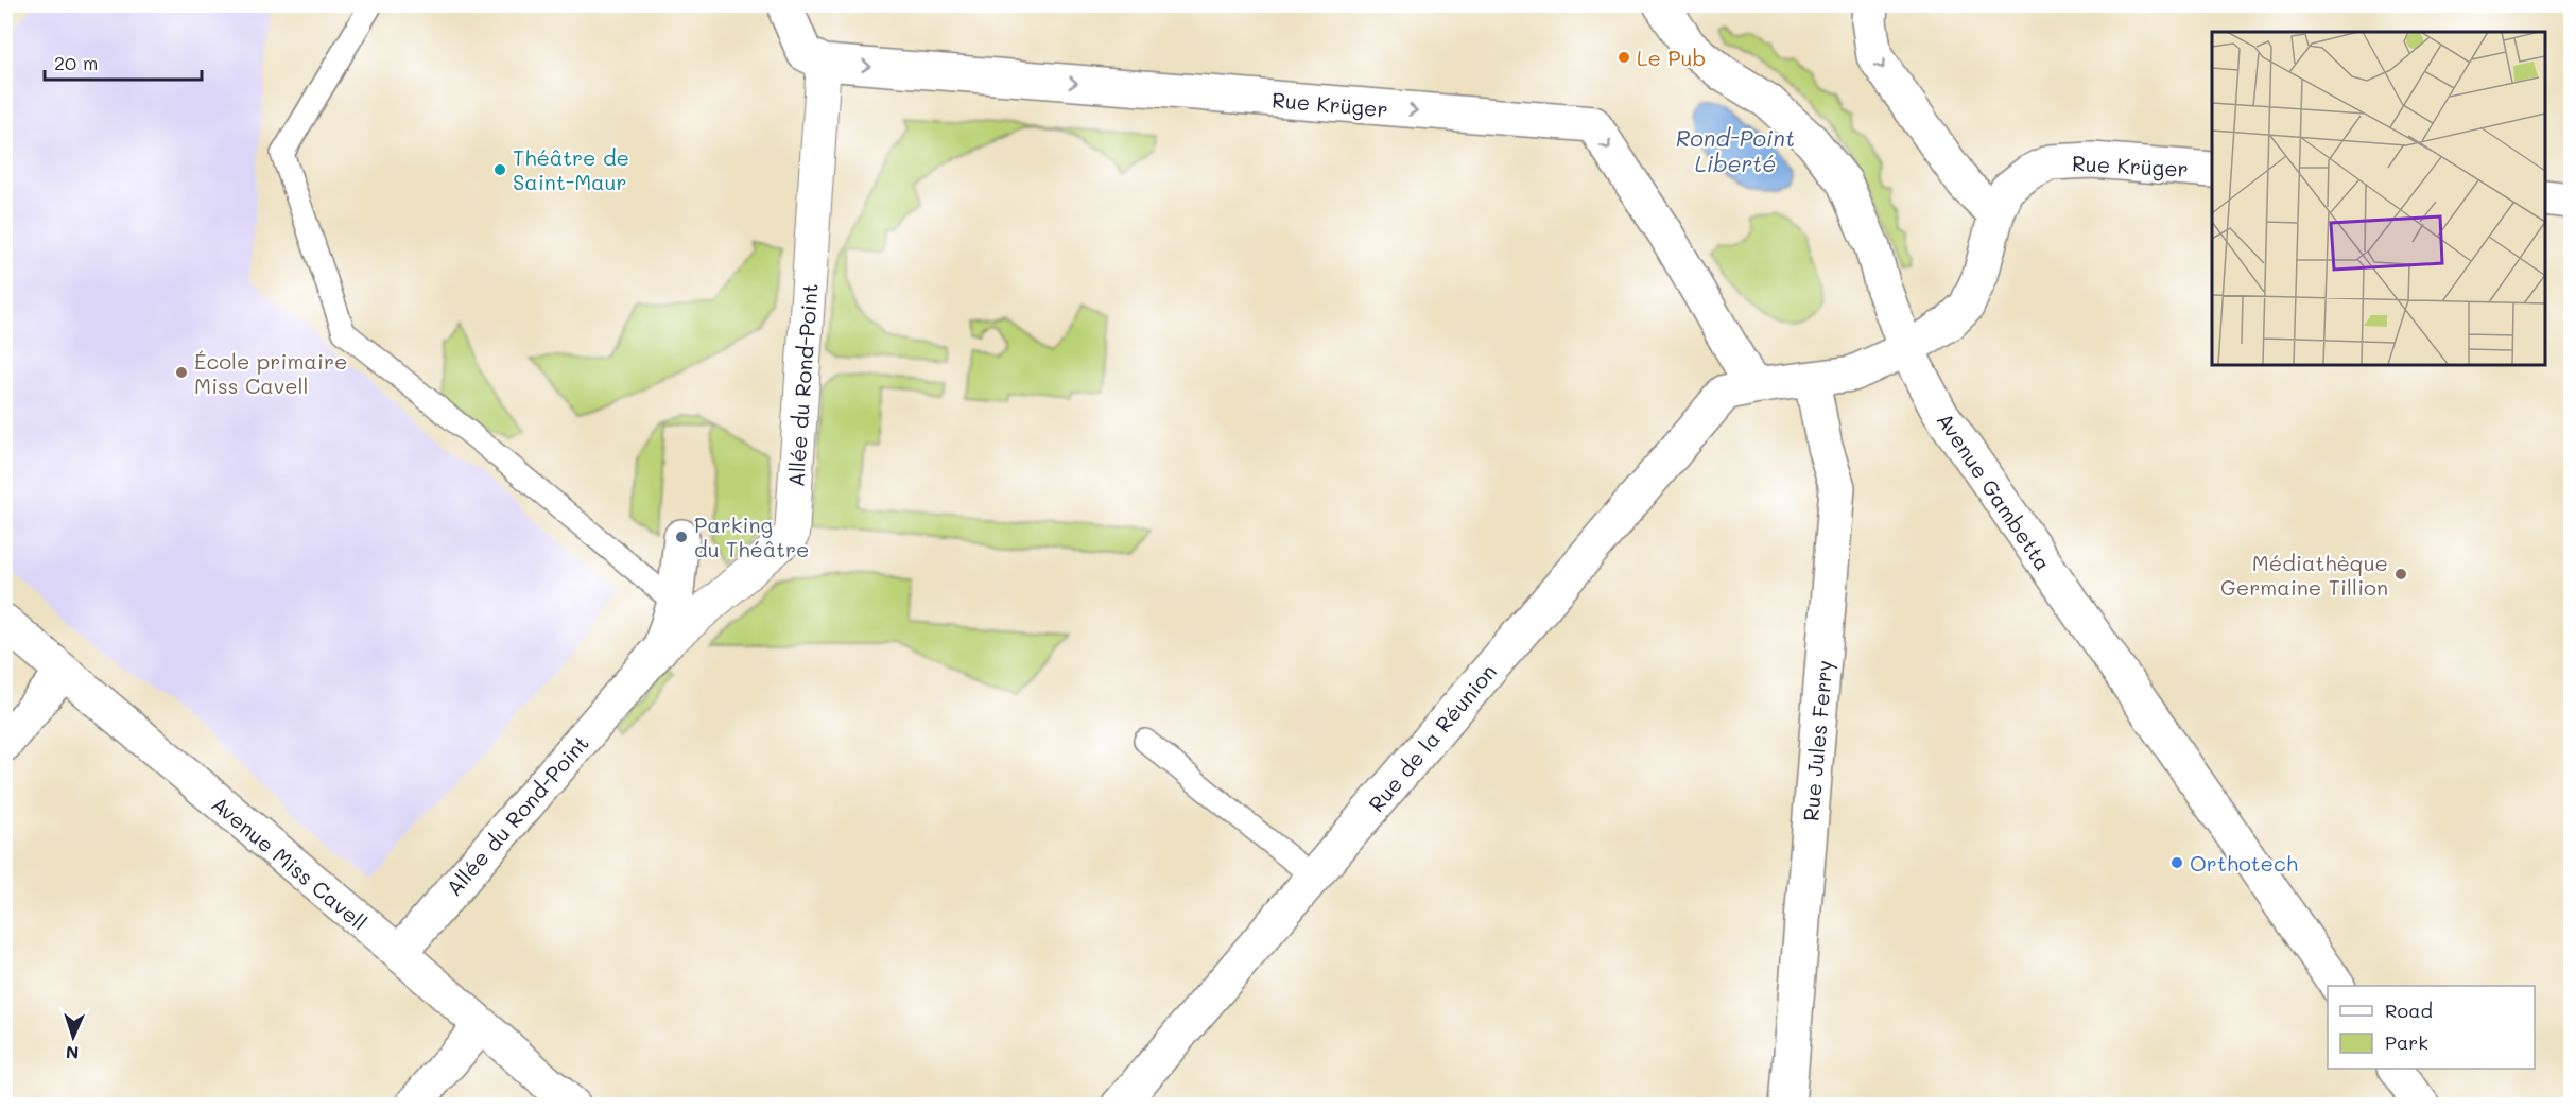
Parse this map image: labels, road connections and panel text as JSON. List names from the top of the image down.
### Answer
{
  "streets": {
    "street": [
      "Rue Krüger",
      "Allée du Rond-Point",
      "Avenue Gambetta",
      "Rue de la Réunion",
      "Rue Jules Ferry",
      "Avenue Miss Cavell"
    ]
  },
  "crossings": [
    ["Rue Krüger", "Allée du Rond-Point"],
    ["Rue Krüger", "Avenue Gambetta"],
    ["Rue Krüger", "Rue de la Réunion"],
    ["Allée du Rond-Point", "Avenue Miss Cavell"],
    ["Avenue Gambetta", "Rue de la Réunion"],
    ["Rue de la Réunion", "Rue Jules Ferry"]
  ],
  "one_way": ["Rue Krüger"],
  "water": ["Rond-Point Liberté"],
  "places": [
    "Le Pub",
    "Théâtre de Saint-Maur",
    "École primaire Miss Cavell",
    "Parking du Théâtre",
    "Médiathèque Germaine Tillion",
    "Orthotech"
  ],
  "legend": ["Road", "Park"],
  "scale_bar": "20 m",
  "north": "bottom"
}
